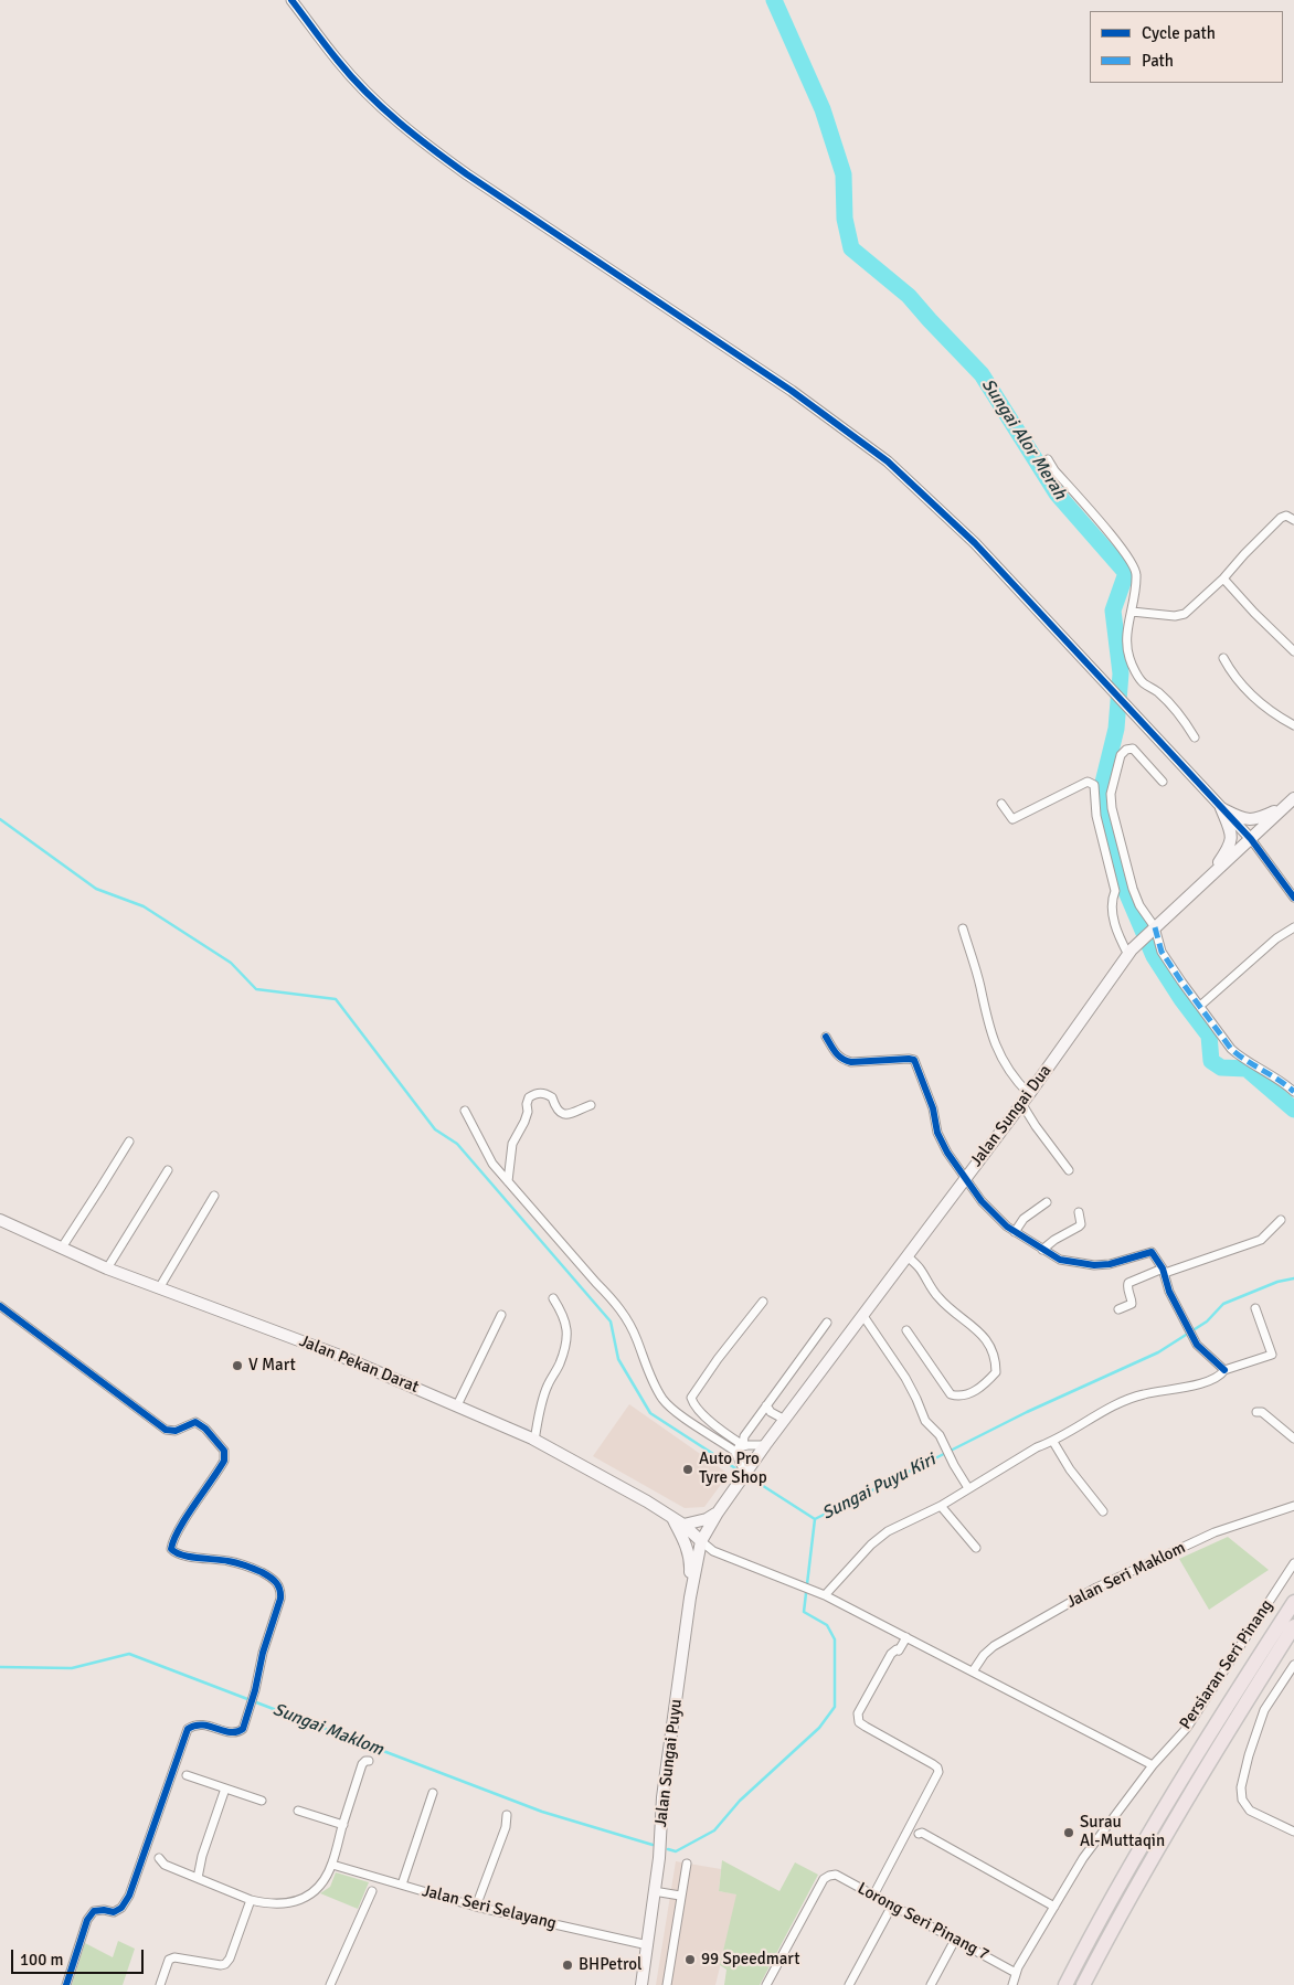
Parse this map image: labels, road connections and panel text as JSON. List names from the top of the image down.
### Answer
{
  "streets": {
    "main road": ["Jalan Sungai Dua", "Jalan Pekan Darat", "Jalan Sungai Puyu"],
    "street": [
      "Jalan Seri Maklom",
      "Persiaran Seri Pinang",
      "Jalan Seri Selayang",
      "Lorong Seri Pinang 7"
    ]
  },
  "crossings": [
    ["Jalan Sungai Dua", "Jalan Pekan Darat"],
    ["Jalan Sungai Dua", "Jalan Sungai Puyu"],
    ["Jalan Pekan Darat", "Jalan Sungai Puyu"],
    ["Persiaran Seri Pinang", "Lorong Seri Pinang 7"],
    ["Jalan Sungai Puyu", "Jalan Seri Selayang"]
  ],
  "water": ["Sungai Alor Merah", "Sungai Puyu Kiri", "Sungai Maklom"],
  "places": [
    "V Mart",
    "Auto Pro Tyre Shop",
    "Surau Al-Muttaqin",
    "99 Speedmart",
    "BHPetrol"
  ],
  "legend": ["Cycle path", "Path"],
  "scale_bar": "100 m"
}
